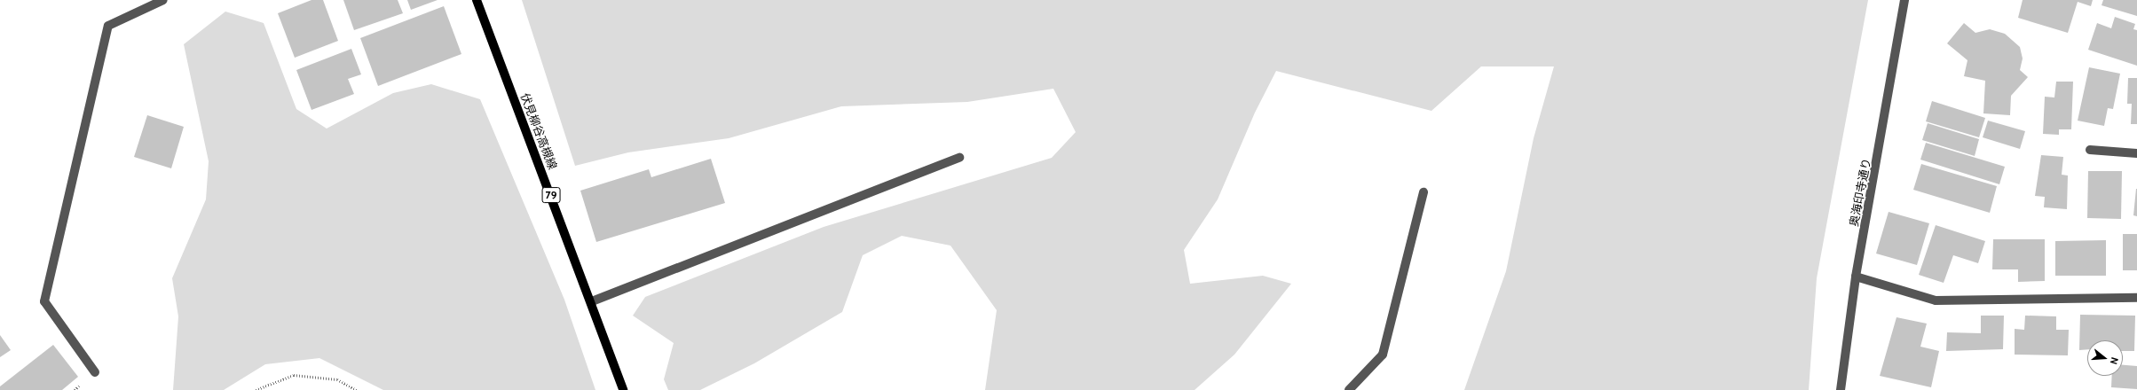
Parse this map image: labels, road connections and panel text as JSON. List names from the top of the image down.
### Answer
{
  "streets": {
    "main road": ["伏見柳谷高槻線", "79"],
    "street": ["奥海印寺通り"]
  },
  "north": "right"
}
